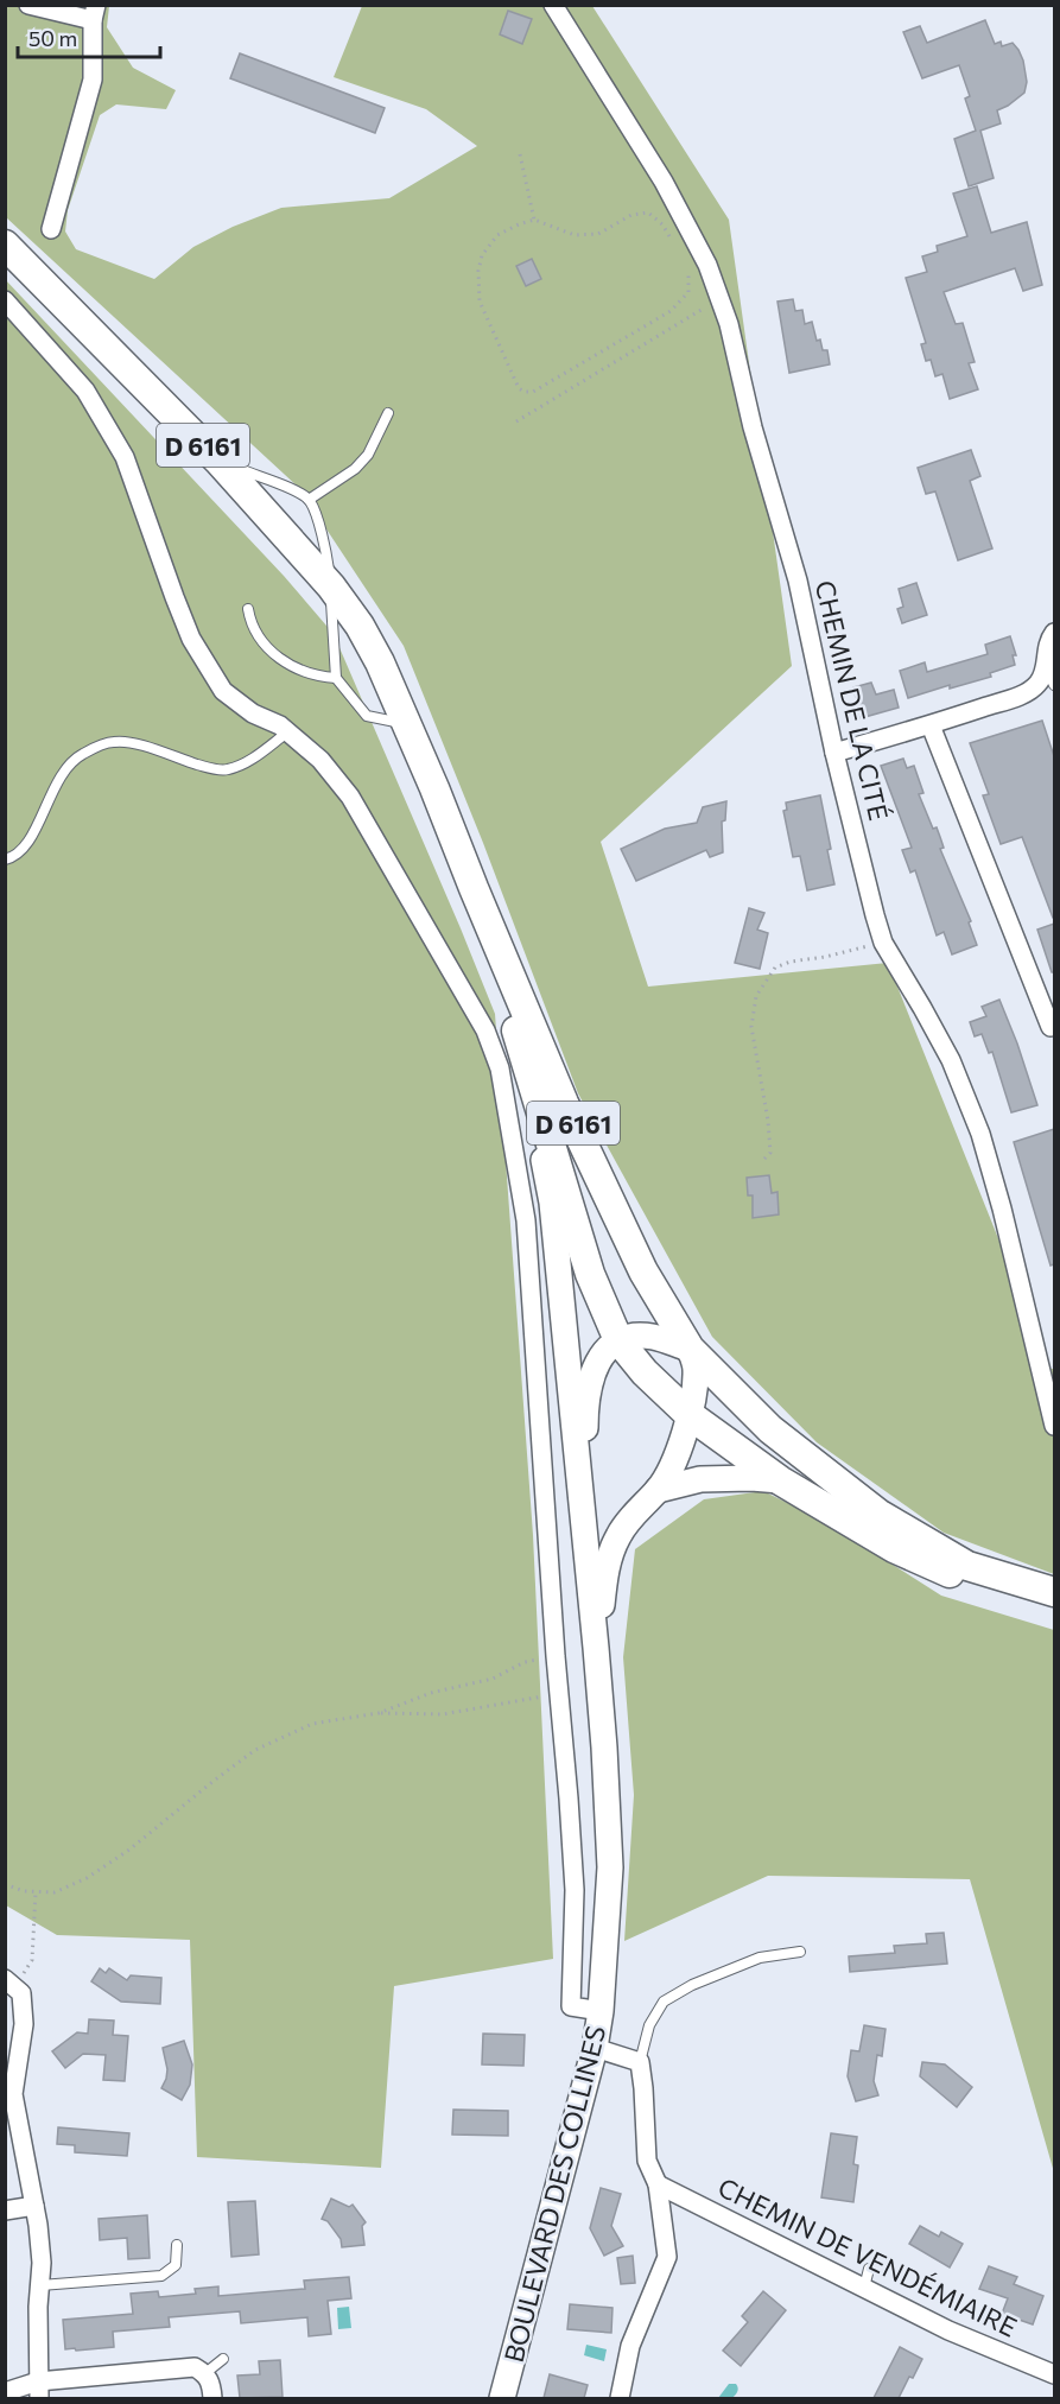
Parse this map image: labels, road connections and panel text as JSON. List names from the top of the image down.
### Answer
{
  "streets": {
    "main road": ["D 6161"],
    "street": ["CHEMIN DE LA CITÉ", "BOULEVARD DES COLLINES", "CHEMIN DE VENDÉMIAIRE"]
  },
  "scale_bar": "50 m"
}
